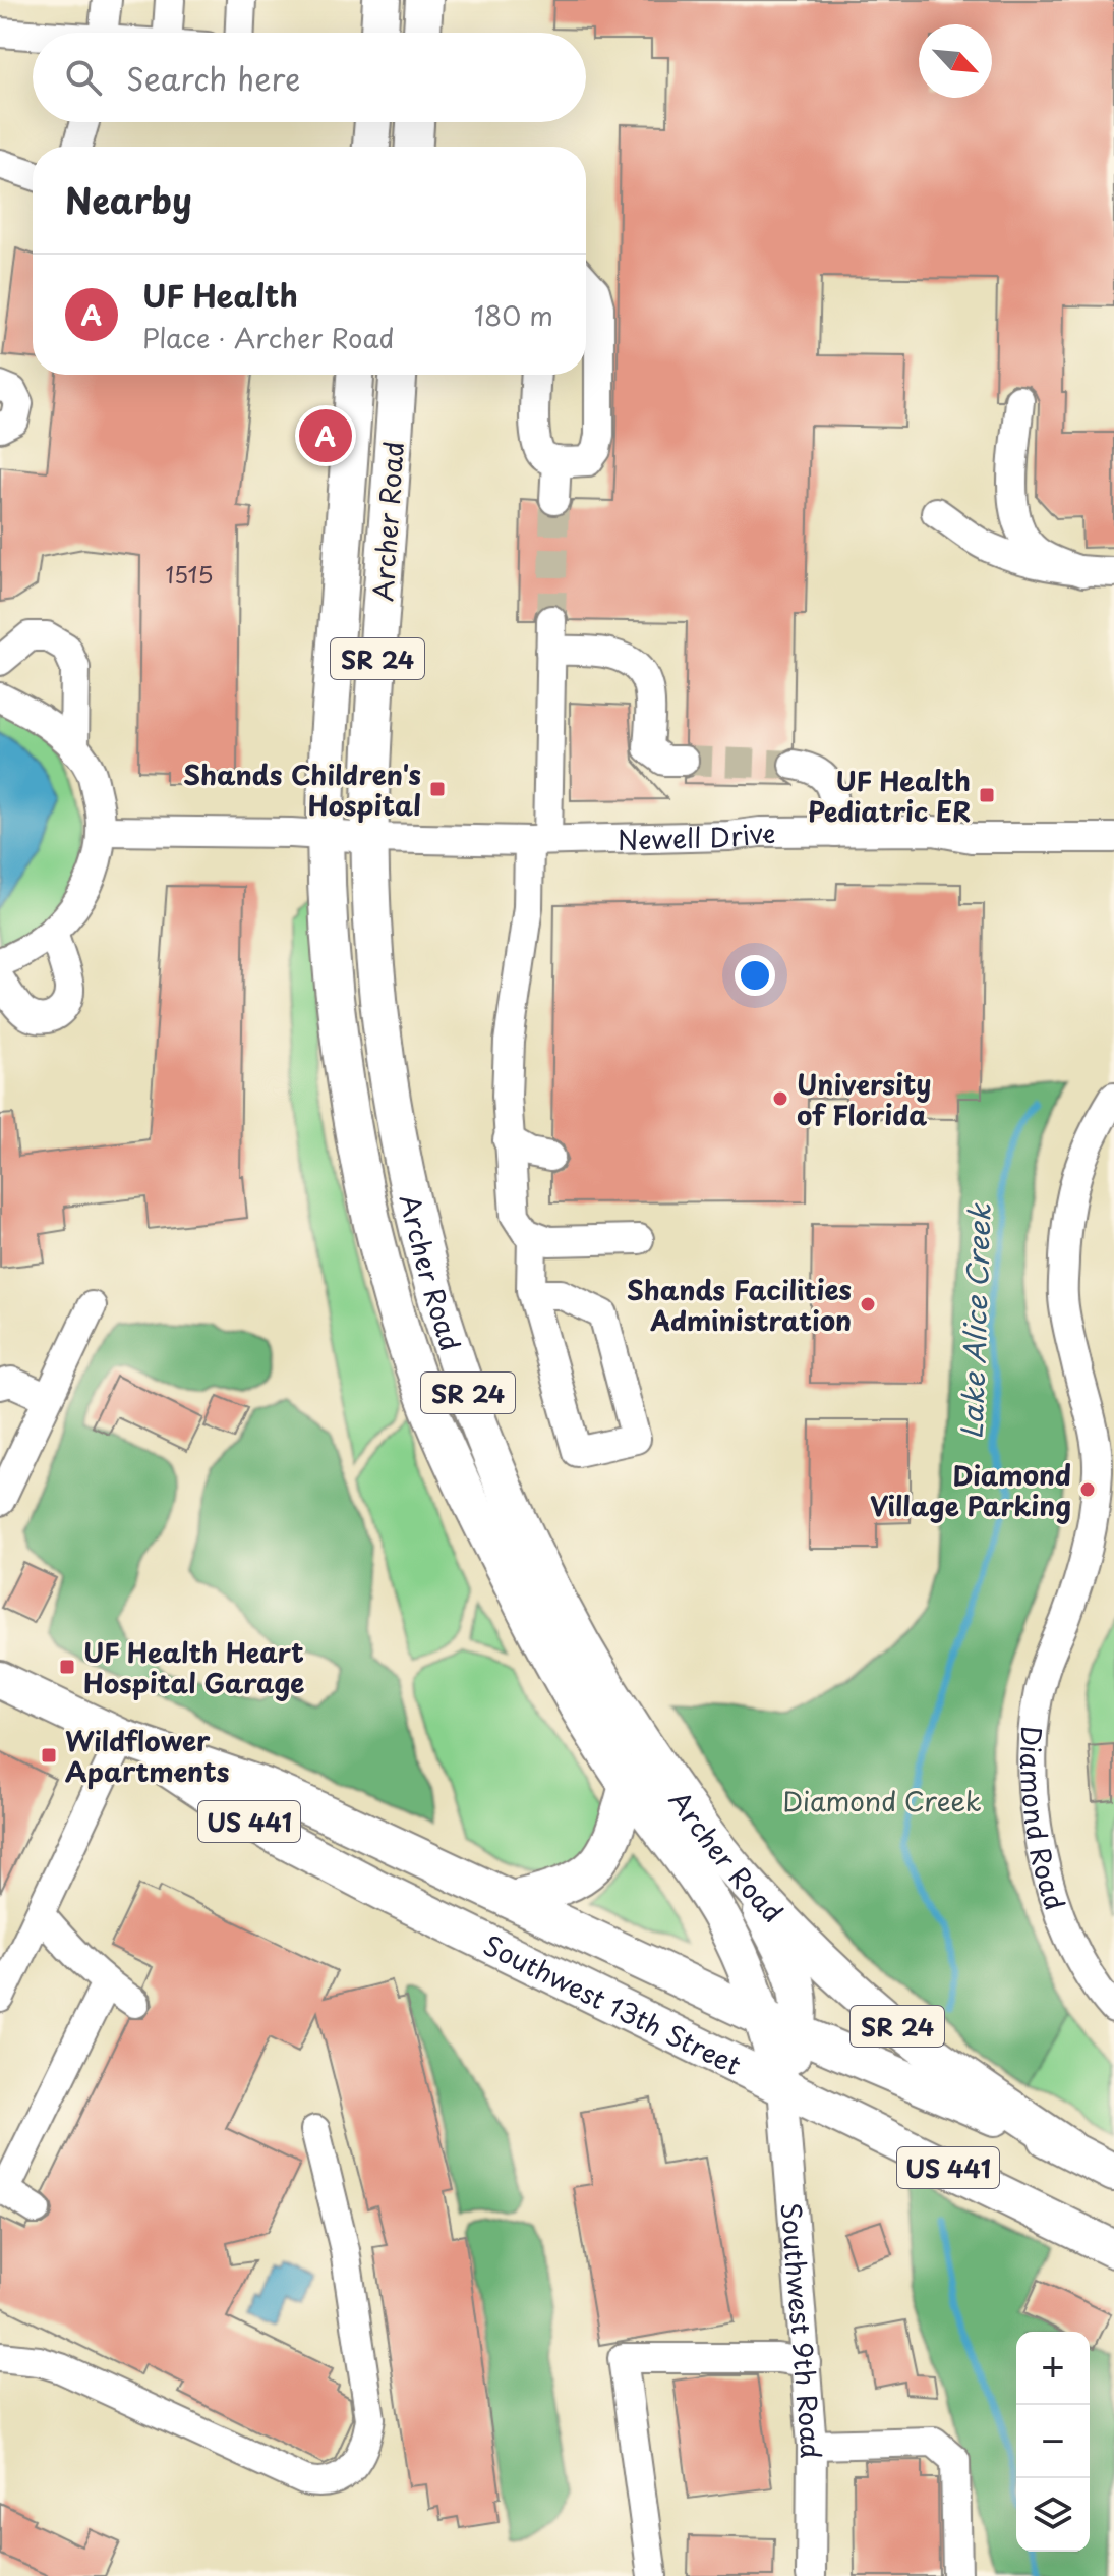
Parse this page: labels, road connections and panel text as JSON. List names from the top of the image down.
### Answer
{
  "streets": {
    "main road": [
      "Archer Road",
      "SR 24",
      "US 441",
      "Southwest 13th Street"
    ],
    "street": ["Newell Drive", "Diamond Road", "Southwest 9th Road"]
  },
  "crossings": [
    ["Archer Road", "Newell Drive"],
    ["Archer Road", "Southwest 13th Street"],
    ["Archer Road", "Southwest 9th Road"],
    ["Southwest 13th Street", "Southwest 9th Road"]
  ],
  "water": ["Lake Alice Creek"],
  "parks": ["Diamond Creek"],
  "places": {
    "transit": [
      "Shands Children's Hospital",
      "UF Health Pediatric ER",
      "UF Health Heart Hospital Garage",
      "Wildflower Apartments"
    ],
    "other": ["University of Florida", "Shands Facilities Administration", "Diamond Village Parking"]
  },
  "house_numbers": ["1515"],
  "north": "bottom right",
  "page": {
    "search": "Search here",
    "heading": "Nearby",
    "list": [
      {
        "mark": "A",
        "name": "UF Health",
        "note": "Place · Archer Road",
        "value": "180 m"
      }
    ],
    "pins": "A",
    "map_buttons": ["+", "−"]
  }
}
